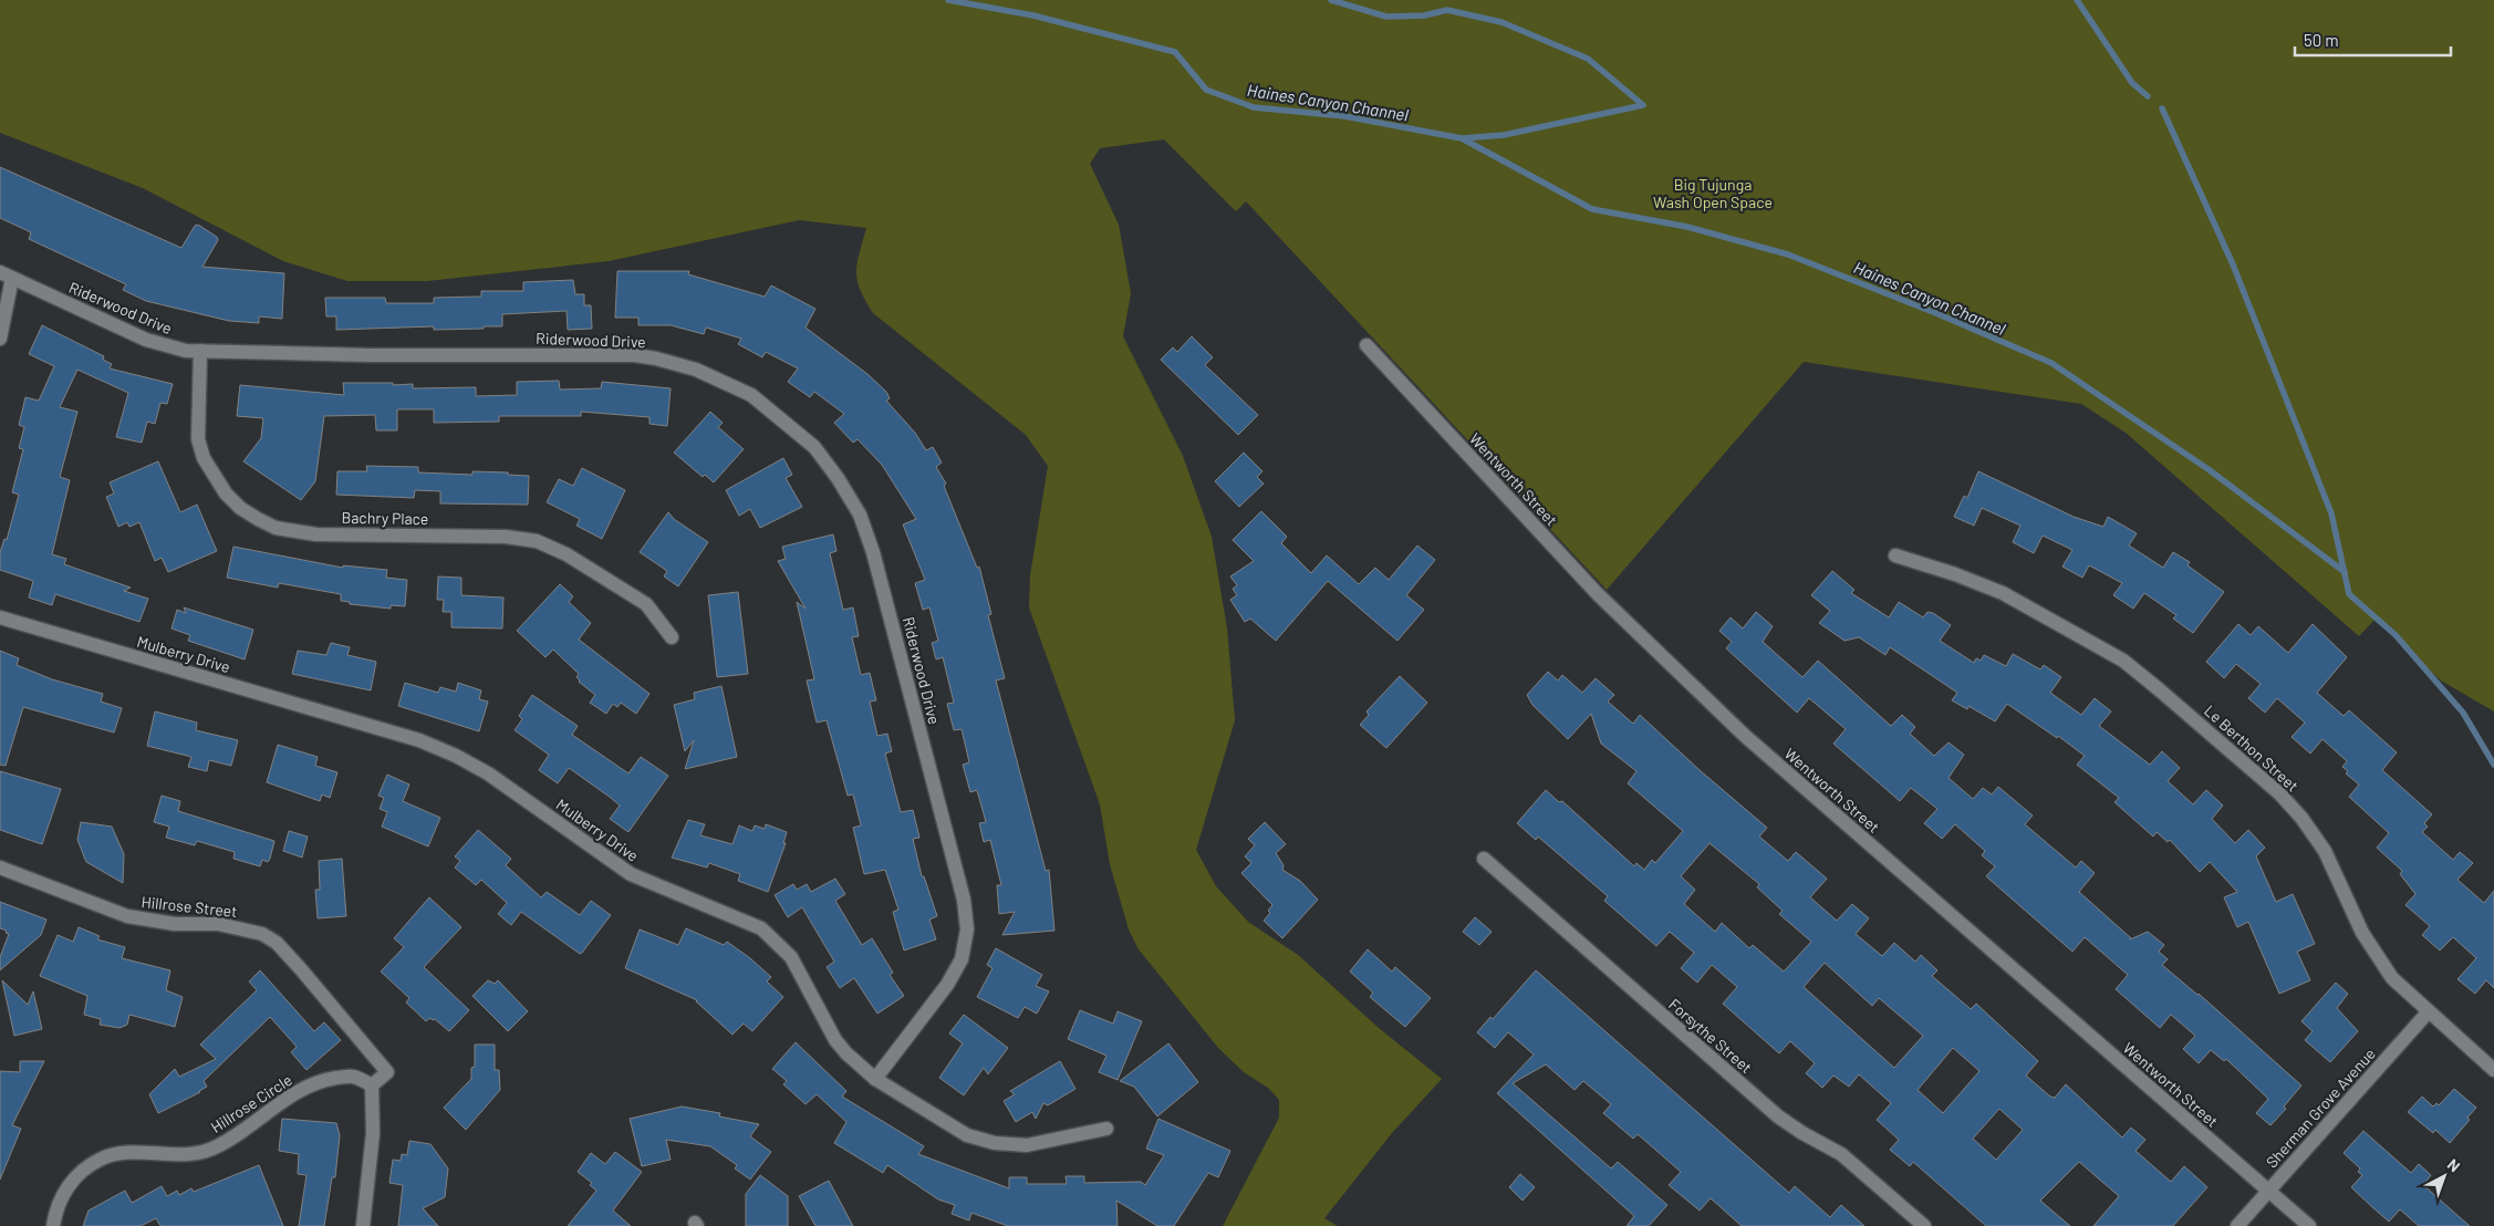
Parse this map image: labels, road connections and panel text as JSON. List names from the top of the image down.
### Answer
{
  "streets": {
    "street": [
      "Riderwood Drive",
      "Wentworth Street",
      "Bachry Place",
      "Mulberry Drive",
      "Le Berthon Street",
      "Hillrose Street",
      "Forsythe Street",
      "Hillrose Circle",
      "Sherman Grove Avenue"
    ]
  },
  "crossings": [
    ["Riderwood Drive", "Bachry Place"],
    ["Riderwood Drive", "Mulberry Drive"],
    ["Wentworth Street", "Sherman Grove Avenue"],
    ["Le Berthon Street", "Sherman Grove Avenue"],
    ["Hillrose Street", "Hillrose Circle"]
  ],
  "water": ["Haines Canyon Channel"],
  "parks": ["Big Tujunga Wash Open Space"],
  "scale_bar": "50 m",
  "north": "top right"
}
